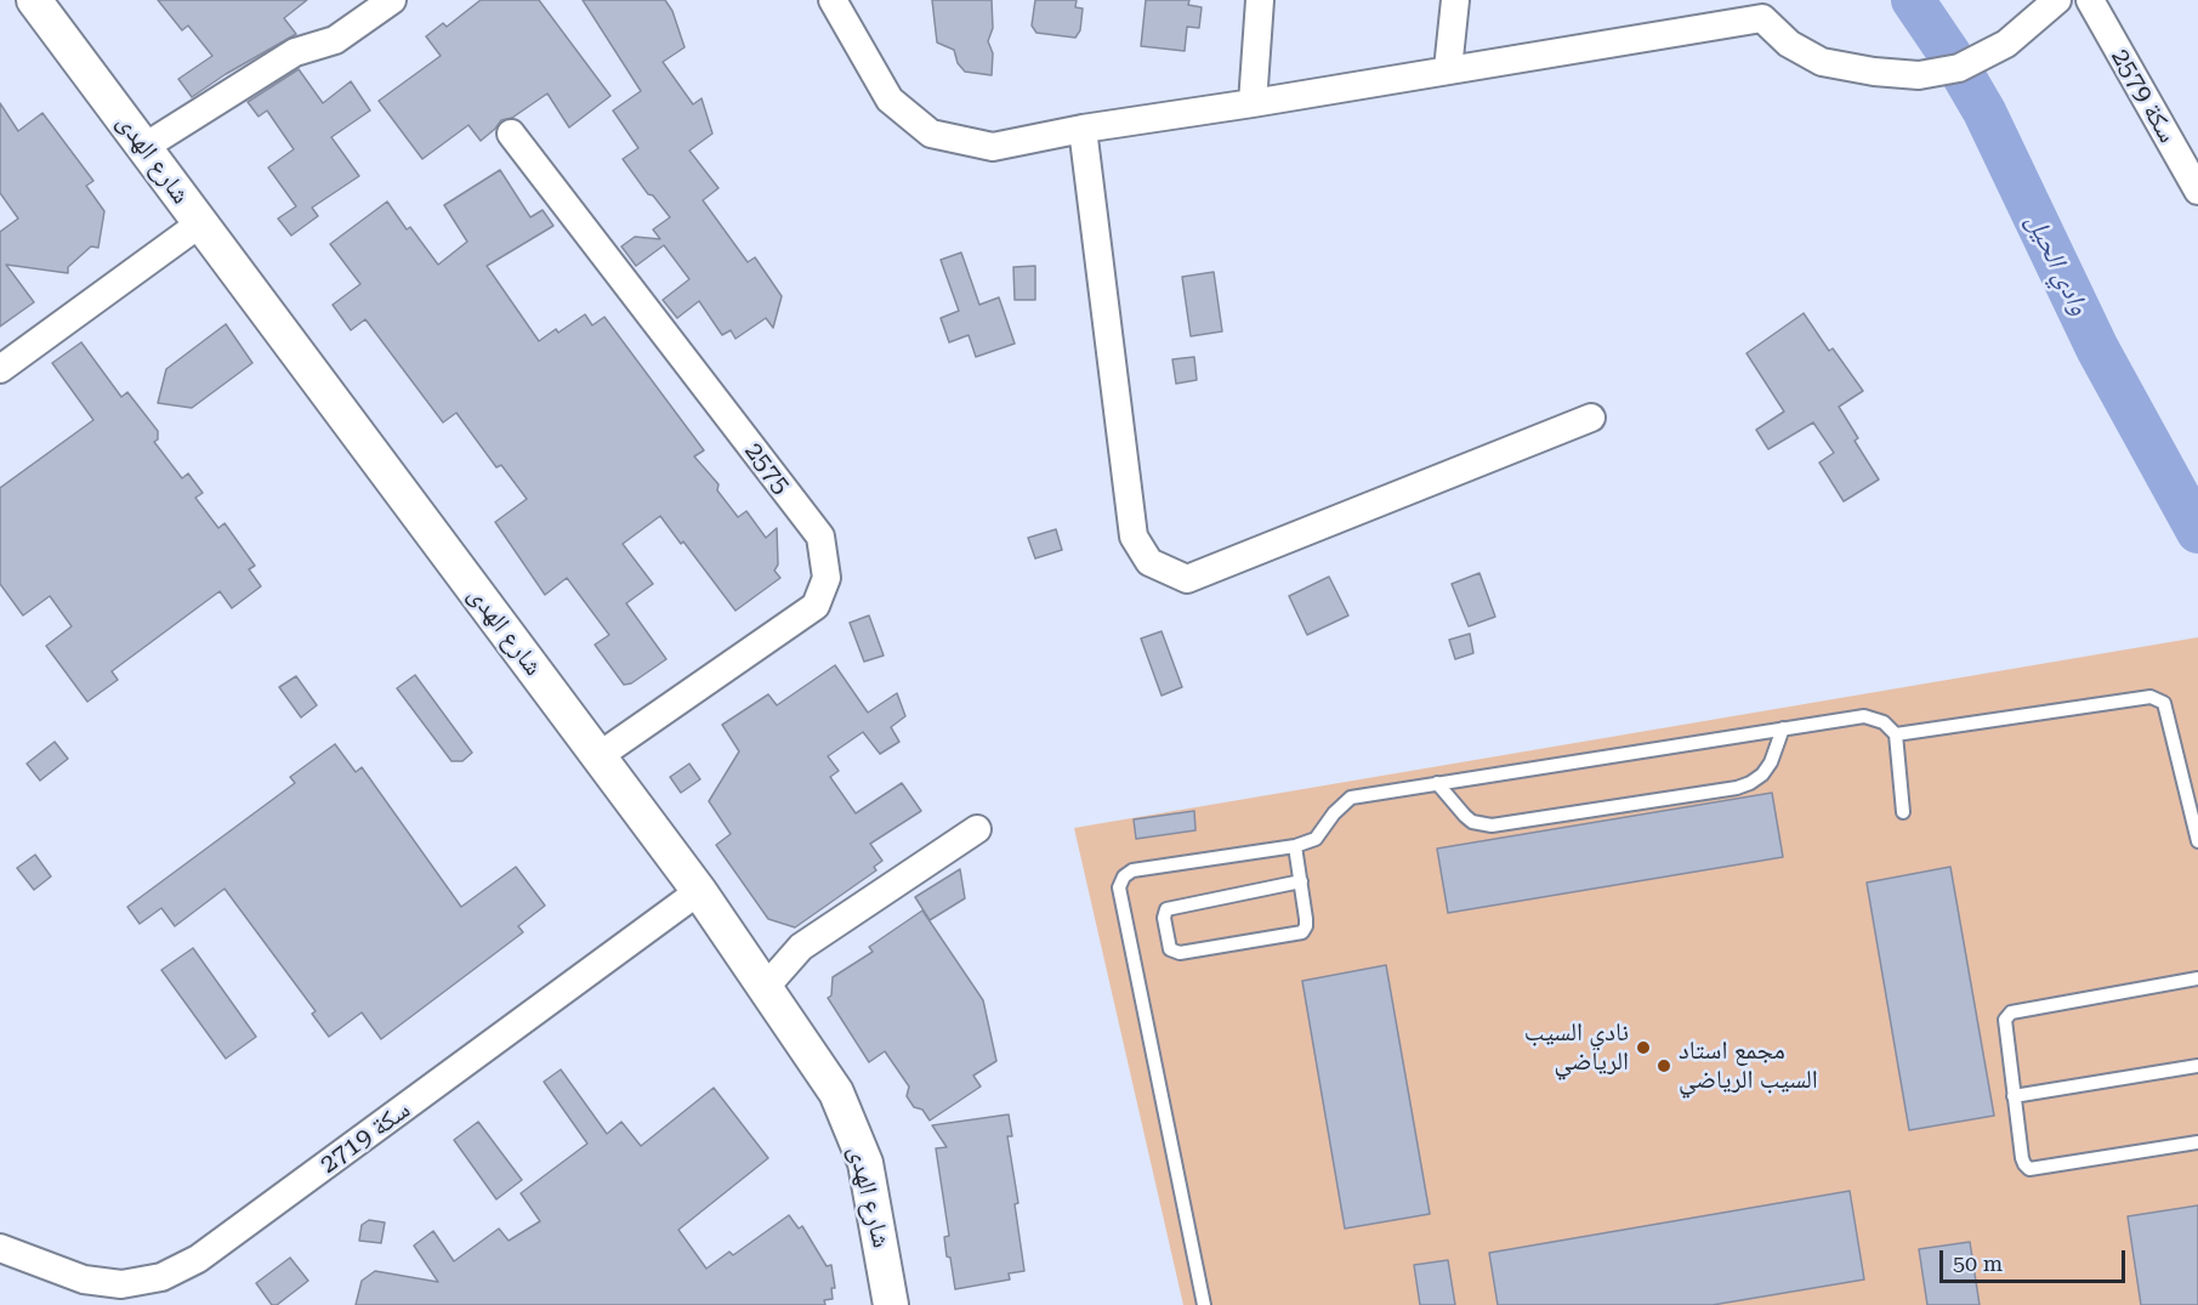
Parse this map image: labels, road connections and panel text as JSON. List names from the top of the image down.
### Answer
{
  "streets": {
    "street": [
      "سكة 2579",
      "شارع الهدى",
      "2575",
      "سكة 2719"
    ]
  },
  "crossings": [
    ["شارع الهدى", "2575"],
    ["شارع الهدى", "سكة 2719"]
  ],
  "water": ["وادي الحيل"],
  "places": ["نادي السيب الرياضي", "مجمع استاد السيب الرياضي"],
  "scale_bar": "50 m"
}
